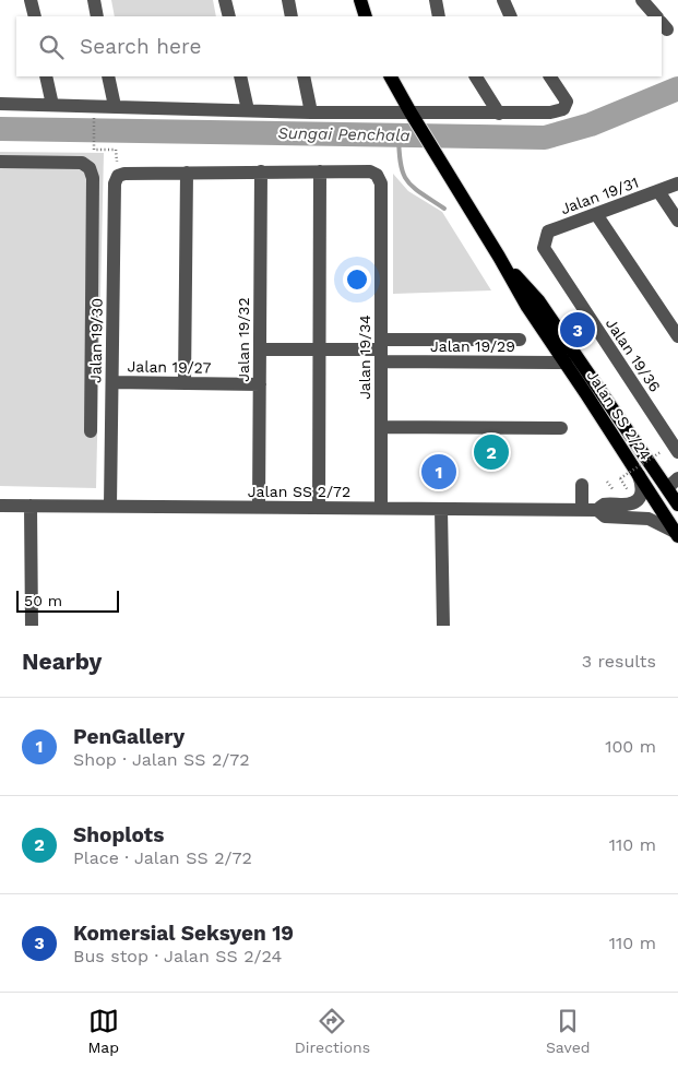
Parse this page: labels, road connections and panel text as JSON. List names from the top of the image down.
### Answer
{
  "streets": {
    "main road": ["Jalan SS 2/24"],
    "street": [
      "Jalan 19/31",
      "Jalan 19/32",
      "Jalan 19/30",
      "Jalan 19/29",
      "Jalan 19/36",
      "Jalan 19/34",
      "Jalan 19/27",
      "Jalan SS 2/72"
    ]
  },
  "crossings": [
    ["Jalan 19/31", "Jalan 19/36"],
    ["Jalan 19/32", "Jalan 19/27"],
    ["Jalan 19/32", "Jalan SS 2/72"],
    ["Jalan 19/30", "Jalan 19/27"],
    ["Jalan 19/30", "Jalan SS 2/72"],
    ["Jalan 19/29", "Jalan 19/34"],
    ["Jalan 19/29", "Jalan SS 2/24"],
    ["Jalan 19/34", "Jalan SS 2/72"],
    ["Jalan SS 2/24", "Jalan SS 2/72"]
  ],
  "water": ["Sungai Penchala"],
  "scale_bar": "50 m",
  "page": {
    "search": "Search here",
    "pins": ["3", "2", "1"],
    "scale": "50 m",
    "heading": ["Nearby", "3 results"],
    "list": [
      {
        "mark": "1",
        "name": "PenGallery",
        "note": "Shop · Jalan SS 2/72",
        "value": "100 m"
      },
      {
        "mark": "2",
        "name": "Shoplots",
        "note": "Place · Jalan SS 2/72",
        "value": "110 m"
      },
      {
        "mark": "3",
        "name": "Komersial Seksyen 19",
        "note": "Bus stop · Jalan SS 2/24",
        "value": "110 m"
      }
    ],
    "nav": ["Map", "Directions", "Saved"]
  }
}
